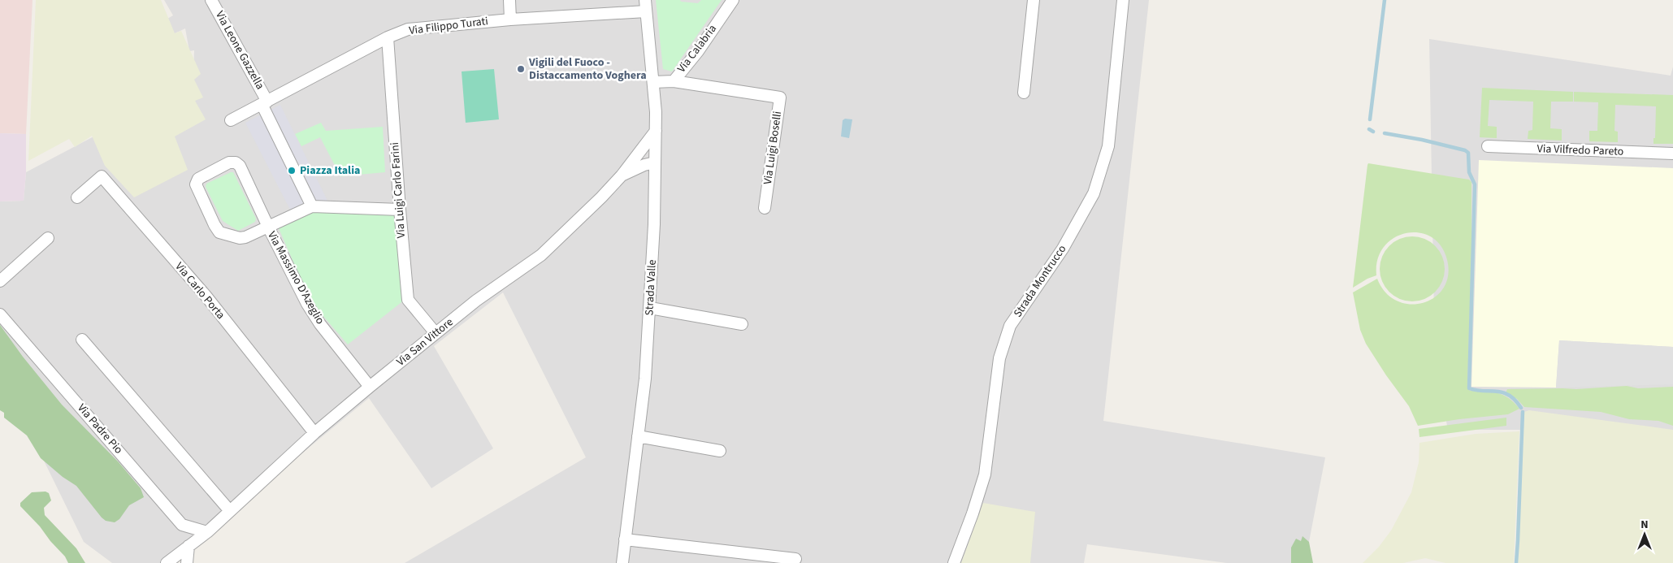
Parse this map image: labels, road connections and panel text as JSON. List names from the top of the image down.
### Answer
{
  "streets": {
    "street": [
      "Via Filippo Turati",
      "Via Calabria",
      "Via Leone Gazzella",
      "Via Luigi Boselli",
      "Via Vilfredo Pareto",
      "Via Luigi Carlo Farini",
      "Via Massimo D'Azeglio",
      "Strada Montrucco",
      "Strada Valle",
      "Via Carlo Porta",
      "Via San Vittore",
      "Via Padre Pio"
    ]
  },
  "crossings": [
    ["Via Filippo Turati", "Via Leone Gazzella"],
    ["Via Filippo Turati", "Via Luigi Carlo Farini"],
    ["Via Filippo Turati", "Strada Valle"],
    ["Via Calabria", "Via Luigi Boselli"],
    ["Via Calabria", "Strada Valle"],
    ["Via Luigi Carlo Farini", "Via San Vittore"],
    ["Via Massimo D'Azeglio", "Via San Vittore"],
    ["Strada Valle", "Via San Vittore"],
    ["Via Carlo Porta", "Via San Vittore"],
    ["Via San Vittore", "Via Padre Pio"]
  ],
  "places": ["Vigili del Fuoco - Distaccamento Voghera", "Piazza Italia"],
  "north": "top"
}
